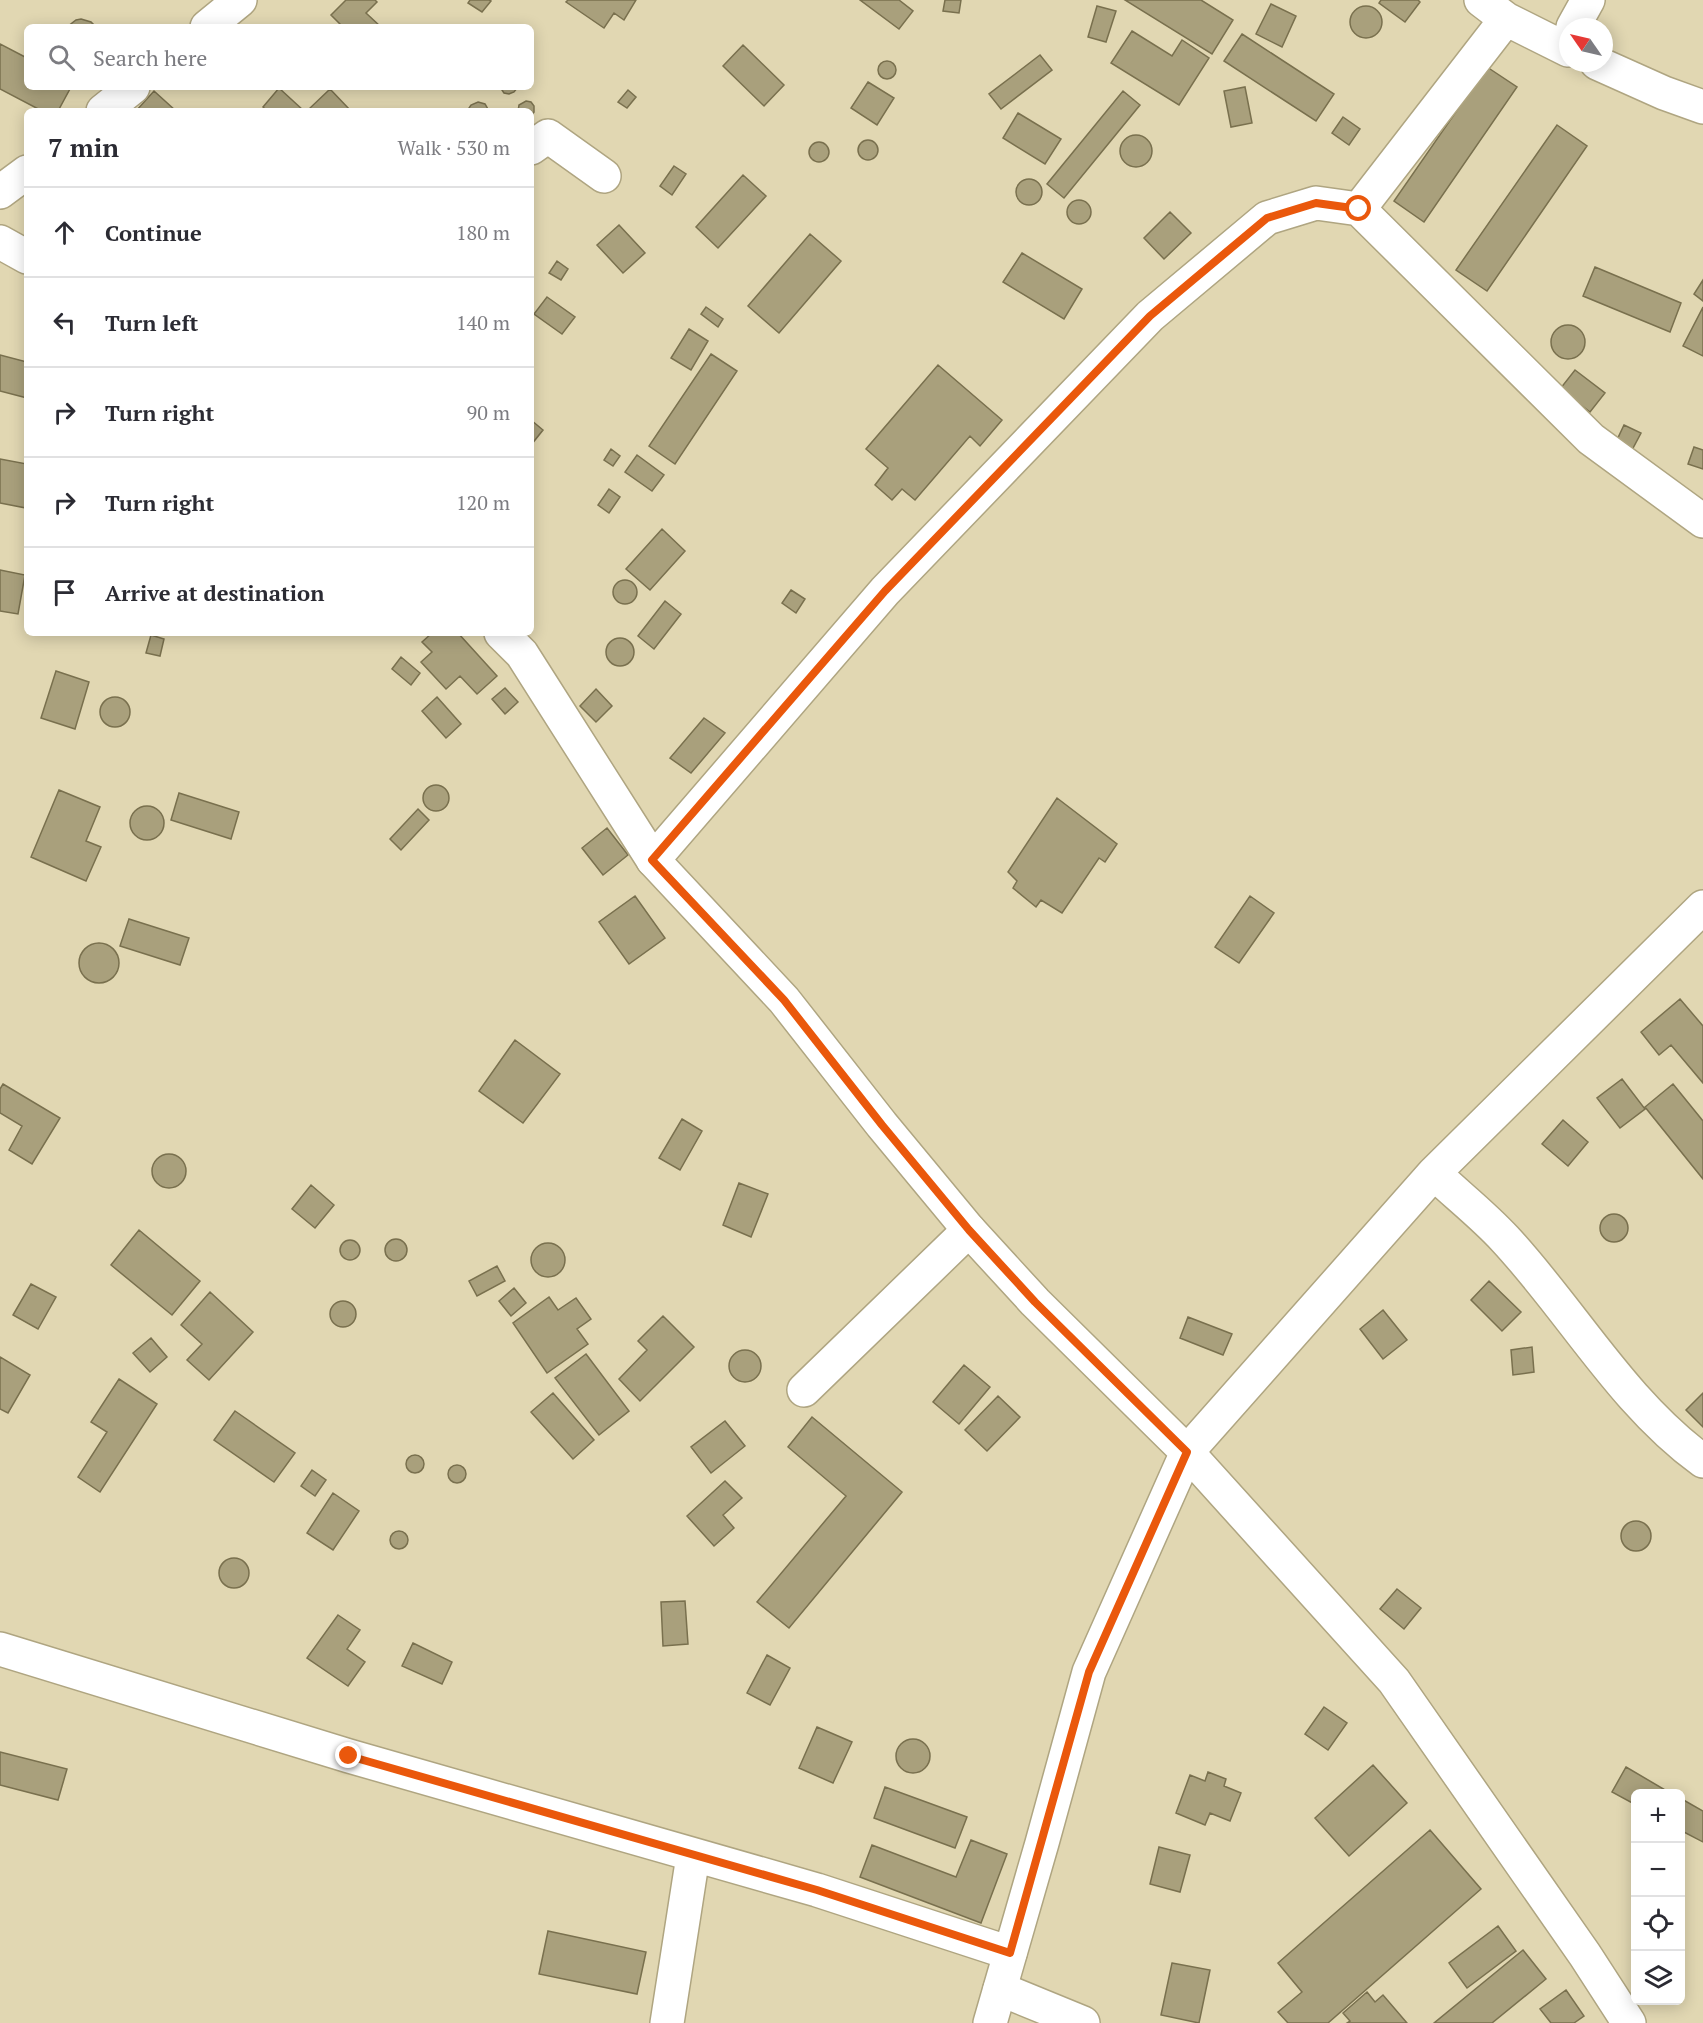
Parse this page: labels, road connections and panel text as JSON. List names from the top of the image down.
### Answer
{
  "north": "top left",
  "page": {
    "search": "Search here",
    "heading": ["7 min", "Walk · 530 m"],
    "list": [
      ["Continue", "180 m"],
      ["Turn left", "140 m"],
      ["Turn right", "90 m"],
      ["Turn right", "120 m"],
      "Arrive at destination"
    ],
    "map_buttons": ["+", "−"]
  }
}
